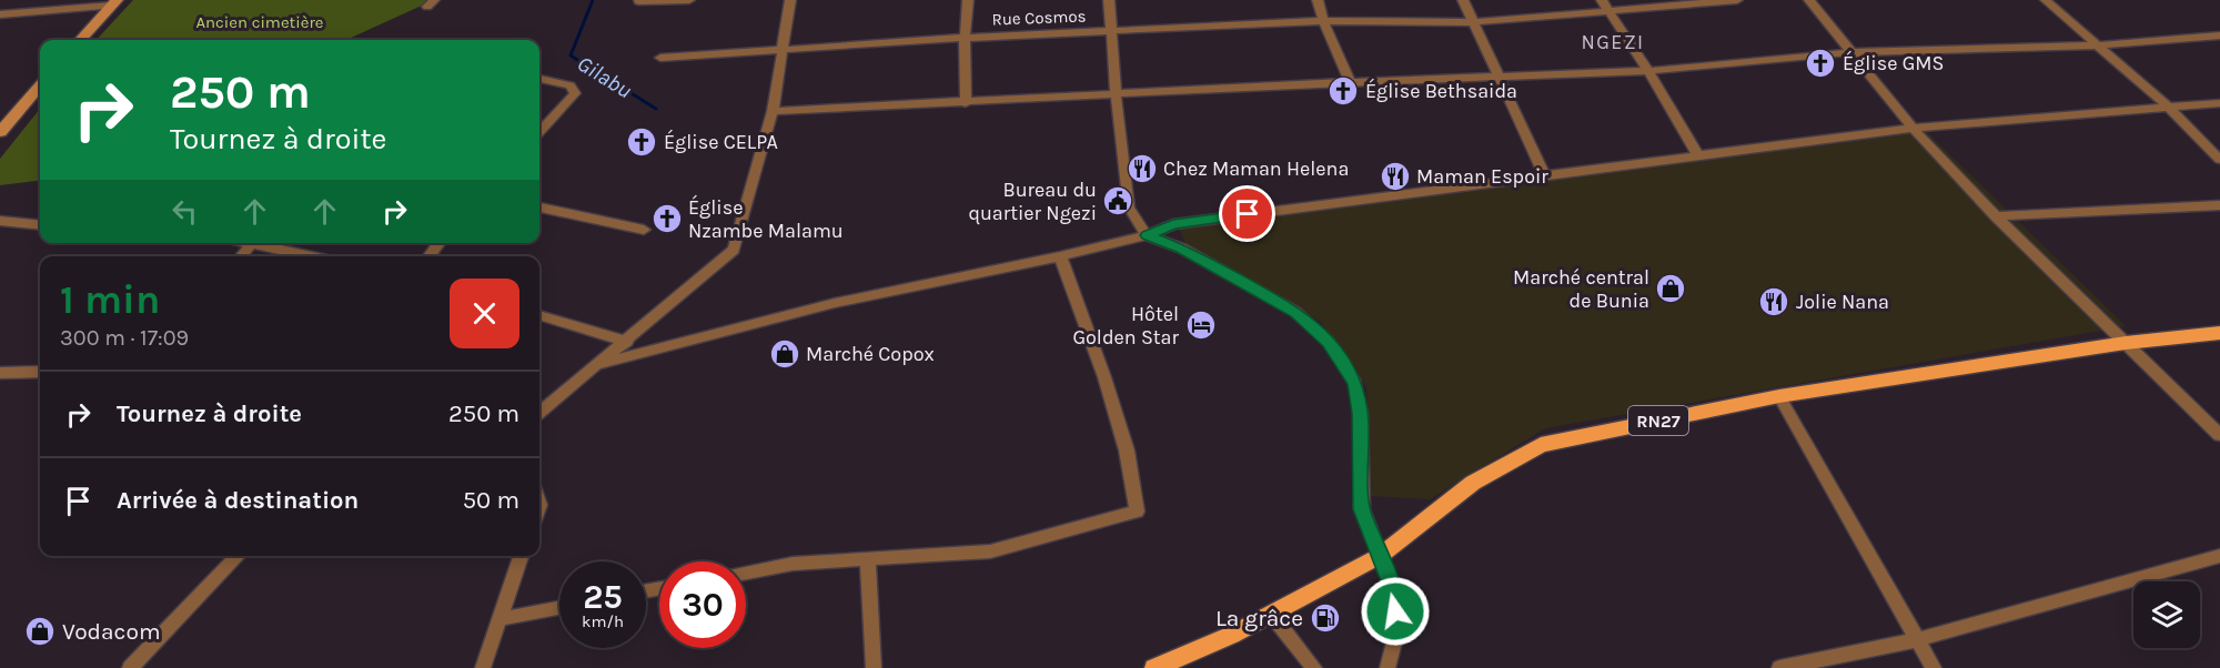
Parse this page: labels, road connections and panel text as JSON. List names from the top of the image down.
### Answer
{
  "streets": {
    "main road": ["RN27"],
    "street": ["Rue Cosmos"]
  },
  "districts": ["NGEZI"],
  "water": ["Gilabu"],
  "parks": ["Ancien cimetière"],
  "places": {
    "church": [
      "Église GMS",
      "Église Bethsaida",
      "Église CELPA",
      "Église Nzambe Malamu"
    ],
    "restaurant": ["Chez Maman Helena", "Maman Espoir", "Jolie Nana"],
    "public building": ["Bureau du quartier Ngezi"],
    "shop": ["Marché central de Bunia", "Marché Copox", "Vodacom"],
    "hotel": ["Hôtel Golden Star"],
    "fuel station": ["La grâce"]
  },
  "page": {
    "turn": ["250 m", "Tournez à droite"],
    "heading": ["1 min", "300 m · 17:09"],
    "list": [
      {
        "name": "Tournez à droite",
        "value": "250 m"
      },
      {
        "name": "Arrivée à destination",
        "value": "50 m"
      }
    ],
    "speed": "25 km/h",
    "limit": "30"
  }
}
